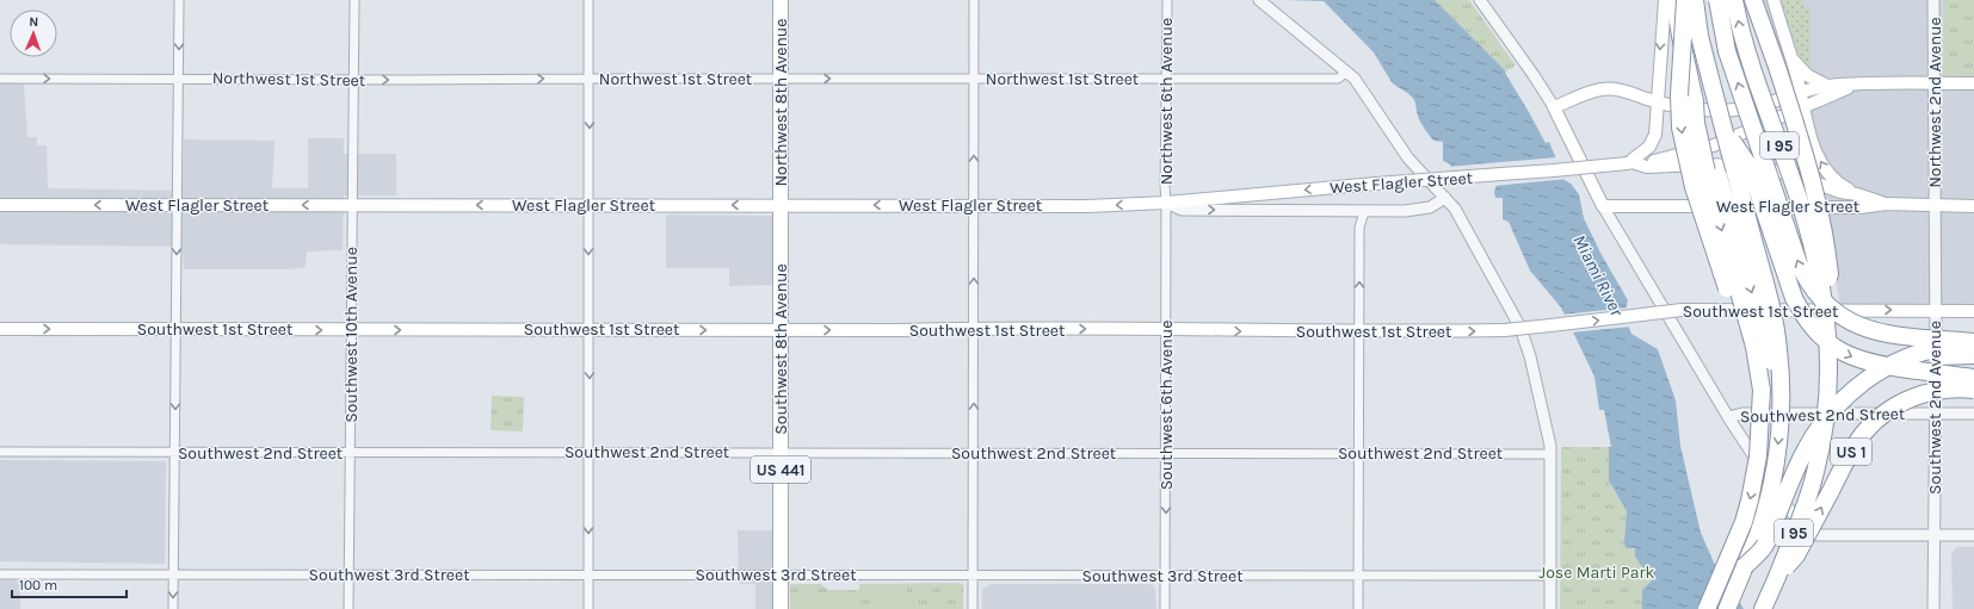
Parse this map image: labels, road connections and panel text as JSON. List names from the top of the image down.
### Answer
{
  "streets": {
    "highway": ["I 95", "US 1"],
    "main road": [
      "Northwest 8th Avenue",
      "West Flagler Street",
      "Southwest 1st Street",
      "Southwest 8th Avenue",
      "US 441"
    ],
    "street": [
      "Northwest 1st Street",
      "Northwest 6th Avenue",
      "Northwest 2nd Avenue",
      "Southwest 10th Avenue",
      "Southwest 6th Avenue",
      "Southwest 2nd Avenue",
      "Southwest 2nd Street",
      "Southwest 3rd Street"
    ]
  },
  "crossings": [
    ["Northwest 1st Street", "Northwest 6th Avenue"],
    ["Northwest 1st Street", "Northwest 8th Avenue"],
    ["Northwest 1st Street", "Southwest 10th Avenue"],
    ["Northwest 6th Avenue", "West Flagler Street"],
    ["Northwest 6th Avenue", "Southwest 6th Avenue"],
    ["Northwest 8th Avenue", "West Flagler Street"],
    ["Northwest 8th Avenue", "Southwest 8th Avenue"],
    ["Northwest 2nd Avenue", "West Flagler Street"],
    ["Northwest 2nd Avenue", "Southwest 2nd Avenue"],
    ["I 95", "US 1"],
    ["West Flagler Street", "Southwest 10th Avenue"],
    ["West Flagler Street", "Southwest 8th Avenue"],
    ["West Flagler Street", "Southwest 6th Avenue"],
    ["West Flagler Street", "Southwest 2nd Avenue"],
    ["Southwest 1st Street", "Southwest 10th Avenue"],
    ["Southwest 1st Street", "Southwest 8th Avenue"],
    ["Southwest 1st Street", "Southwest 6th Avenue"],
    ["Southwest 1st Street", "Southwest 2nd Avenue"],
    ["Southwest 10th Avenue", "Southwest 2nd Street"],
    ["Southwest 10th Avenue", "Southwest 3rd Street"],
    ["Southwest 8th Avenue", "Southwest 2nd Street"],
    ["Southwest 8th Avenue", "Southwest 3rd Street"],
    ["Southwest 6th Avenue", "Southwest 2nd Street"],
    ["Southwest 6th Avenue", "Southwest 3rd Street"],
    ["Southwest 2nd Avenue", "Southwest 2nd Street"]
  ],
  "one_way": ["Northwest 1st Street", "Southwest 1st Street"],
  "water": ["Miami River"],
  "parks": ["Jose Marti Park"],
  "scale_bar": "100 m",
  "north": "top"
}
